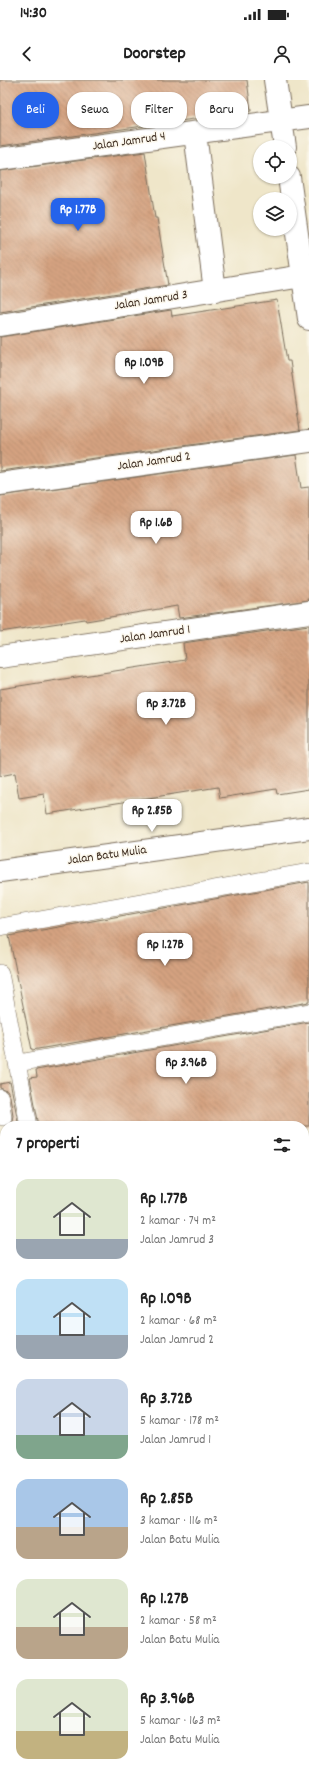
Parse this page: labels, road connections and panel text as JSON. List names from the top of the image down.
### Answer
{
  "streets": {
    "street": [
      "Jalan Jamrud 4",
      "Jalan Jamrud 3",
      "Jalan Jamrud 2",
      "Jalan Jamrud 1",
      "Jalan Batu Mulia"
    ]
  },
  "page": {
    "status": "14:30",
    "header": "Doorstep",
    "chip": [
      "Beli",
      "Sewa",
      "Filter",
      "Baru"
    ],
    "price": [
      "Rp 1.77B",
      "Rp 1.09B",
      "Rp 1.6B",
      "Rp 3.72B",
      "Rp 2.85B",
      "Rp 1.27B",
      "Rp 3.96B"
    ],
    "heading": "7 properti",
    "list": [
      {
        "name": "Rp 1.77B",
        "note": "2 kamar · 74 m² · Jalan Jamrud 3"
      },
      {
        "name": "Rp 1.09B",
        "note": "2 kamar · 68 m² · Jalan Jamrud 2"
      },
      {
        "name": "Rp 3.72B",
        "note": "5 kamar · 178 m² · Jalan Jamrud 1"
      },
      {
        "name": "Rp 2.85B",
        "note": "3 kamar · 116 m² · Jalan Batu Mulia"
      },
      {
        "name": "Rp 1.27B",
        "note": "2 kamar · 58 m² · Jalan Batu Mulia"
      },
      {
        "name": "Rp 3.96B",
        "note": "5 kamar · 163 m² · Jalan Batu Mulia"
      }
    ]
  }
}
